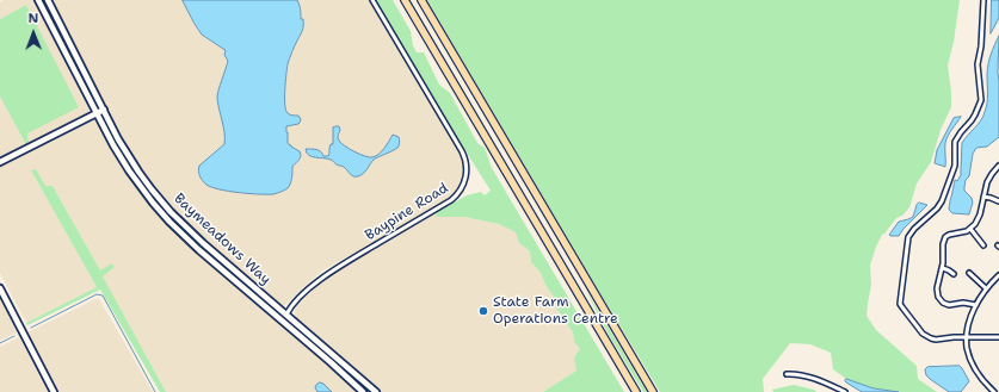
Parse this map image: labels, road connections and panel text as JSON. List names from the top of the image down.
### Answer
{
  "streets": {
    "street": ["Baypine Road", "Baymeadows Way"]
  },
  "crossings": [
    ["Baypine Road", "Baymeadows Way"]
  ],
  "places": ["State Farm Operations Centre"],
  "north": "top"
}
